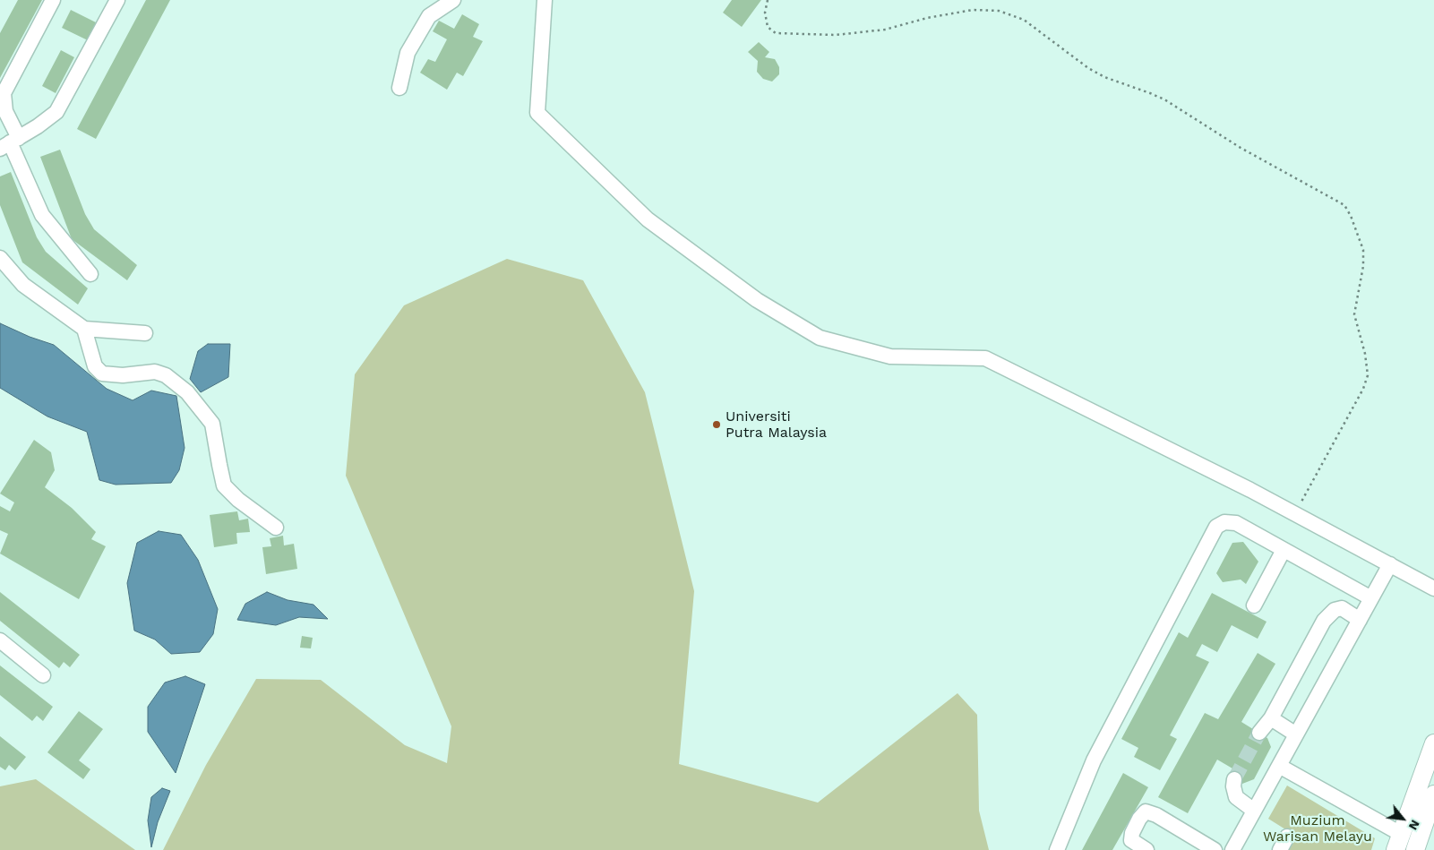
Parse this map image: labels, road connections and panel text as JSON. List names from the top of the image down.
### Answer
{
  "parks": ["Muzium Warisan Melayu"],
  "places": ["Universiti Putra Malaysia"],
  "north": "bottom right"
}
